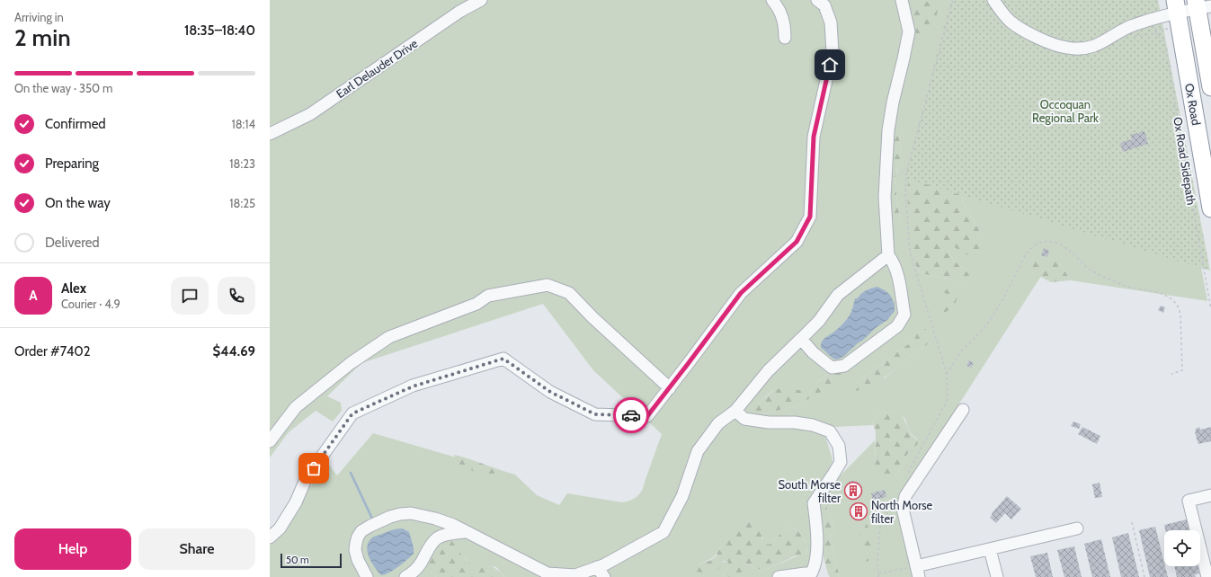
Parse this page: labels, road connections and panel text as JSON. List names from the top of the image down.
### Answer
{
  "streets": {
    "highway": ["Ox Road"],
    "street": ["Earl Delauder Drive"],
    "path": ["Ox Road Sidepath"]
  },
  "parks": ["Occoquan Regional Park"],
  "places": {
    "building": ["South Morse filter", "North Morse filter"]
  },
  "scale_bar": "50 m",
  "page": {
    "heading": ["2 min", "Arriving in", "18:35–18:40"],
    "panel": [
      "Alex",
      "Courier · 4.9",
      "Order #7402",
      "$44.69"
    ],
    "bar": "On the way · 350 m",
    "list": [
      ["Confirmed", "18:14"],
      ["Preparing", "18:23"],
      ["On the way", "18:25"],
      "Delivered"
    ],
    "round": "A",
    "buttons": ["Help", "Share"],
    "scale": "50 m"
  }
}
